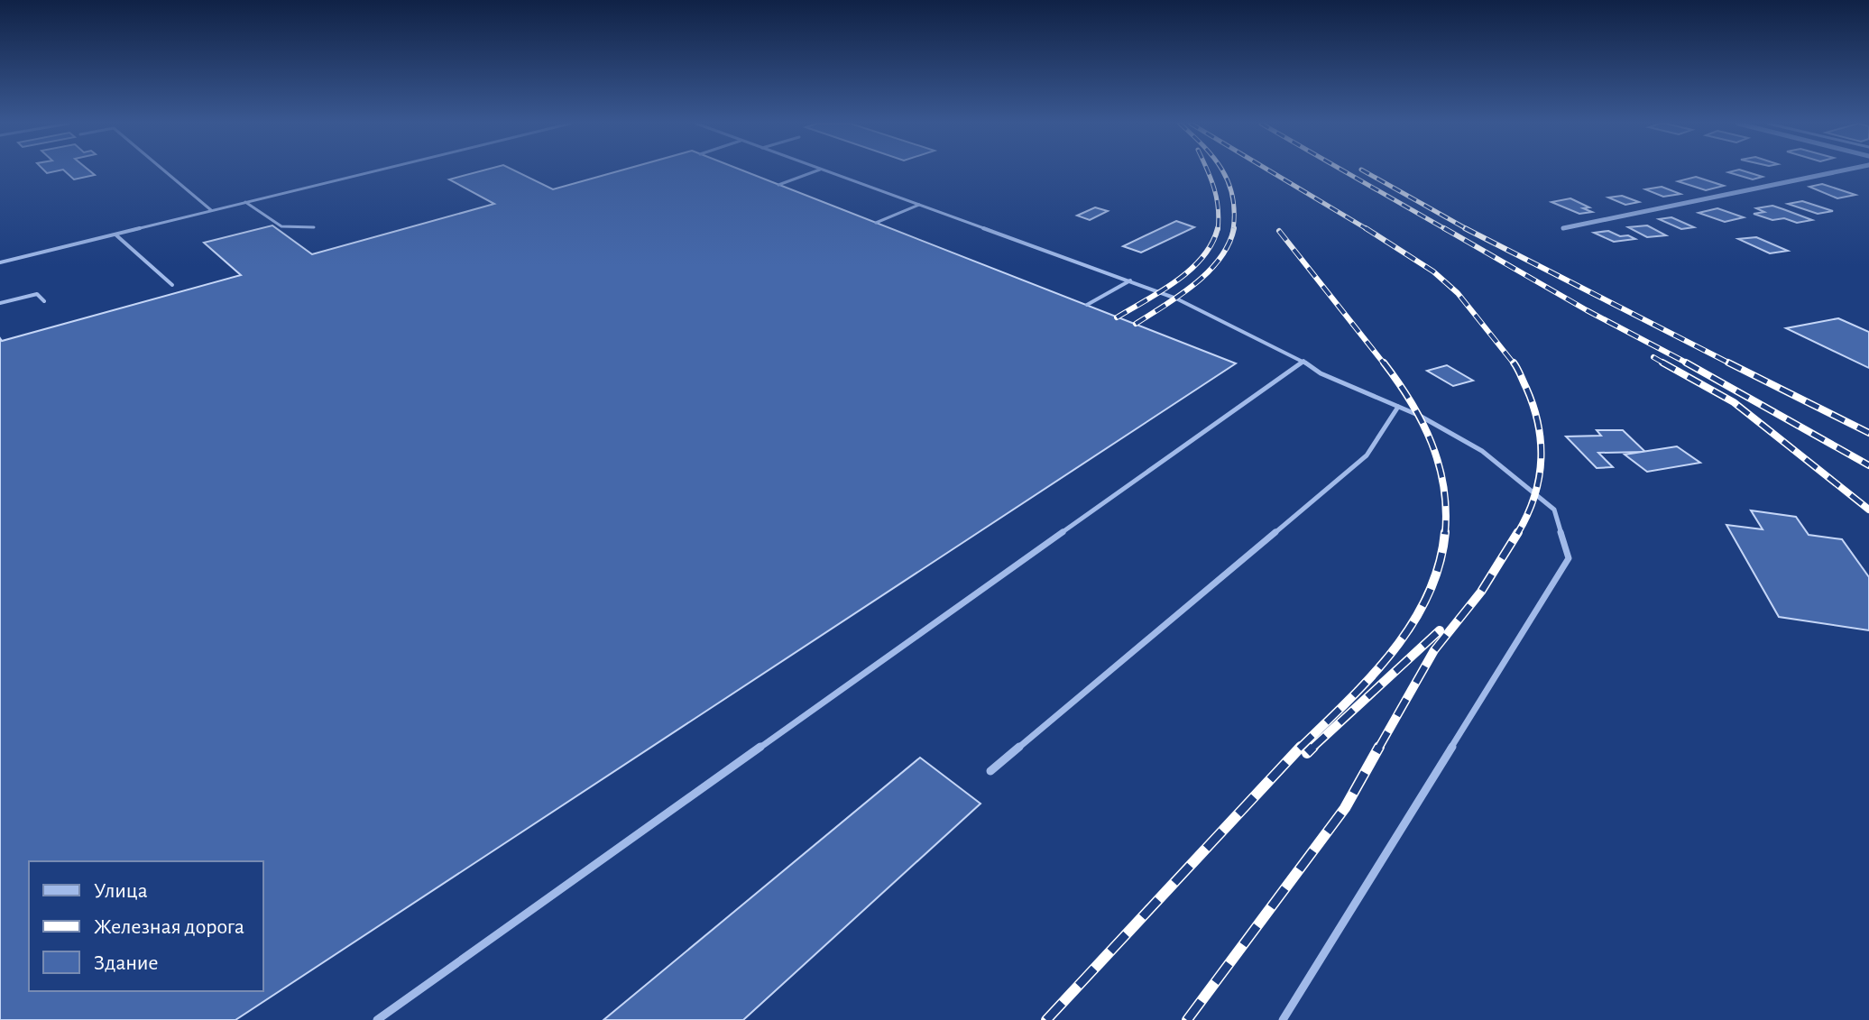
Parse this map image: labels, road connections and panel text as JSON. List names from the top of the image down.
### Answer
{
  "legend": ["Улица", "Железная дорога", "Здание"]
}
